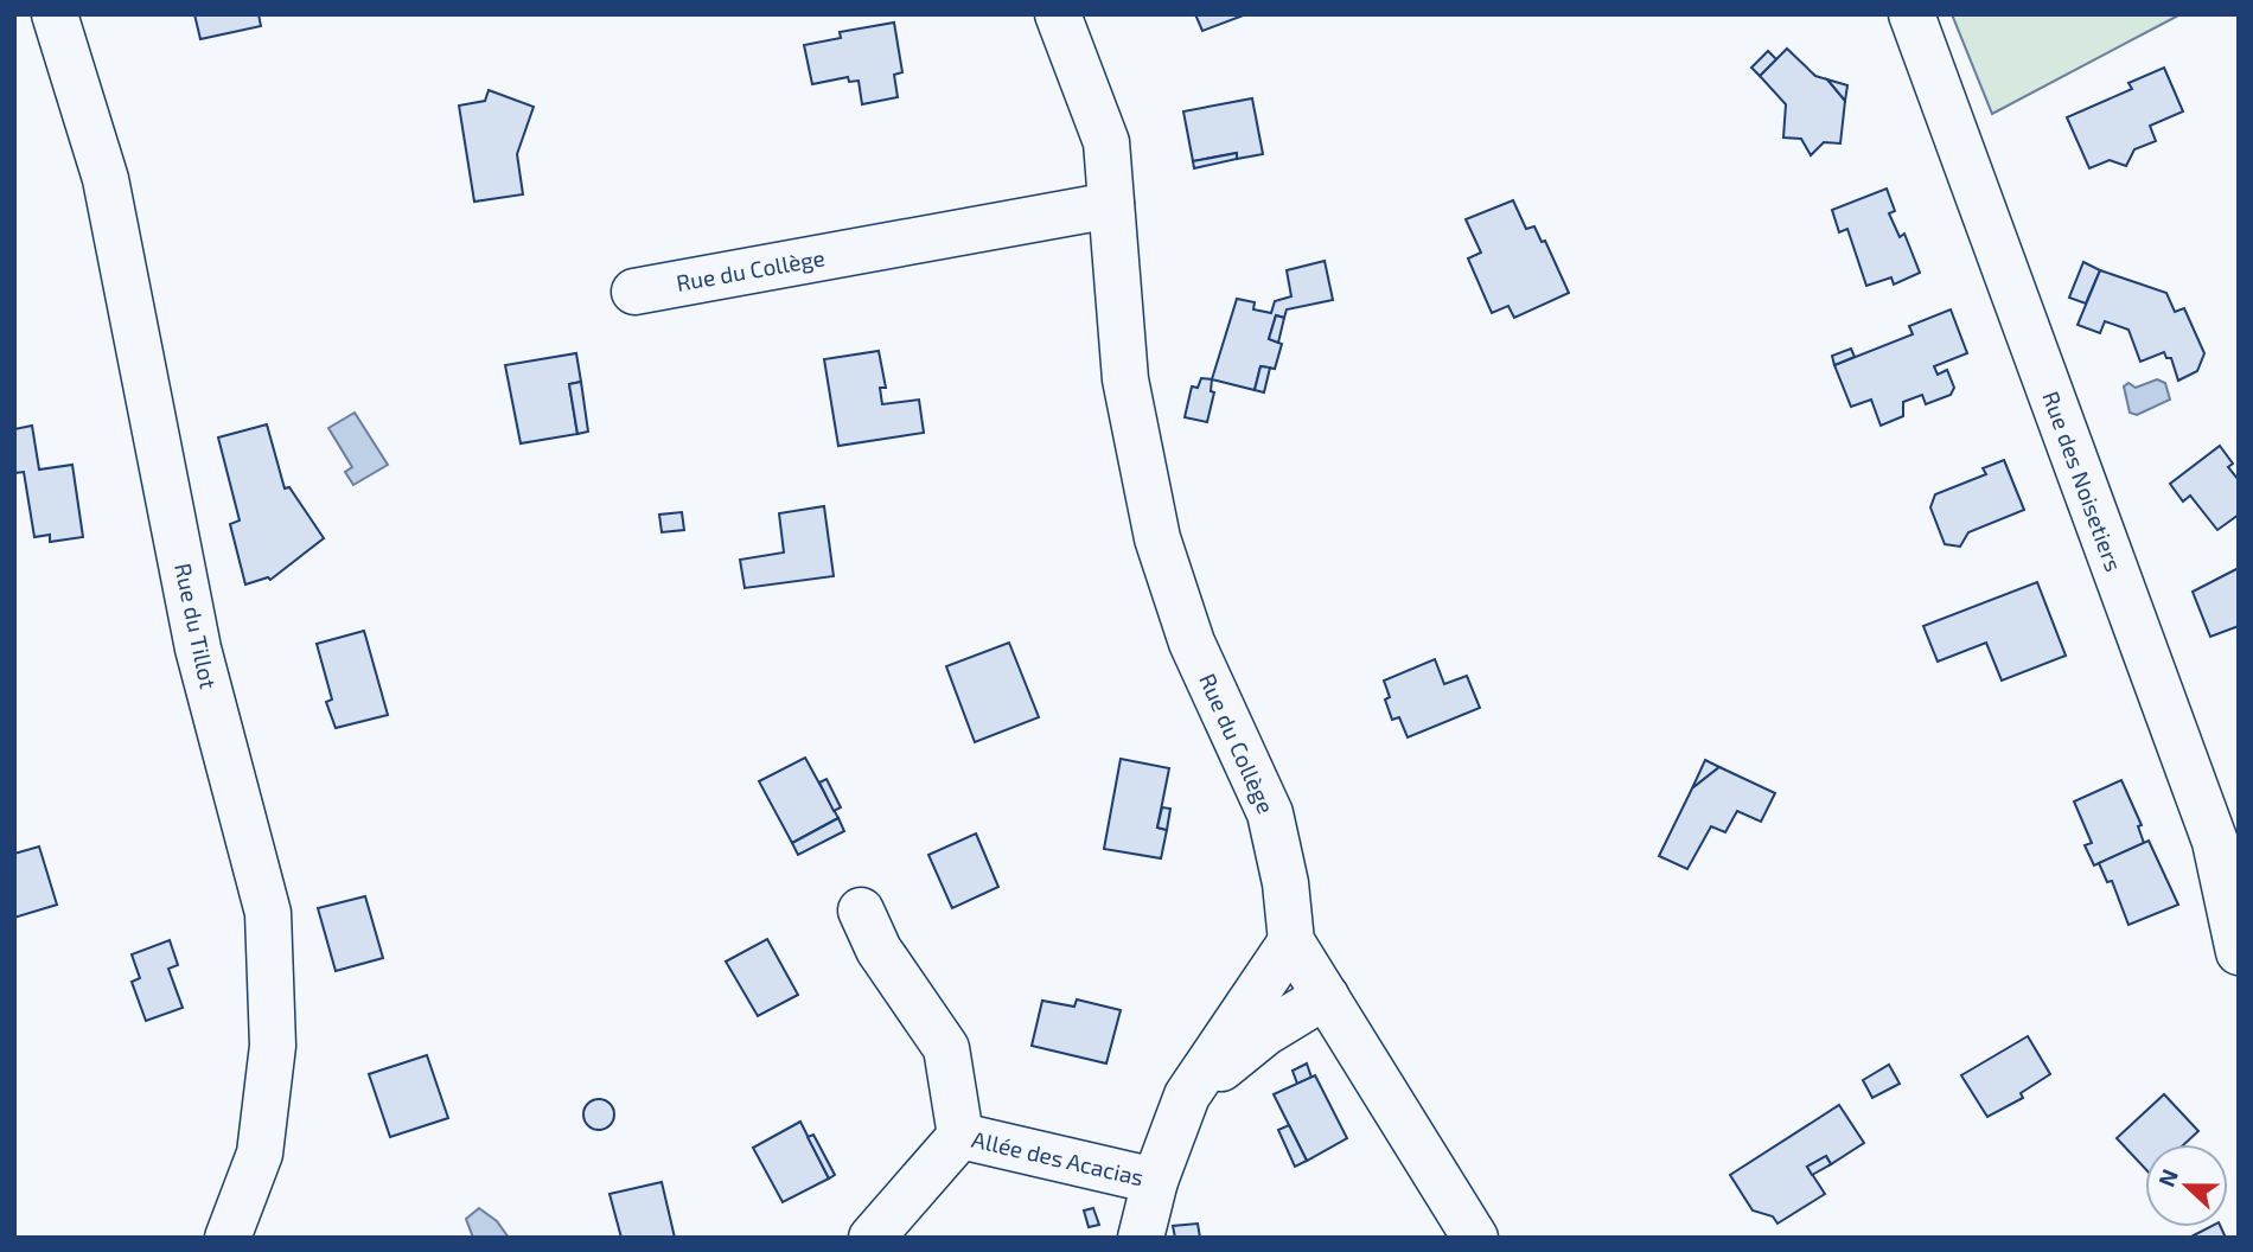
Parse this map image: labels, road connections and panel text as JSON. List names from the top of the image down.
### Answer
{
  "streets": {
    "street": [
      "Rue du Collège",
      "Rue des Noisetiers",
      "Rue du Tillot",
      "Allée des Acacias"
    ]
  },
  "crossings": [
    ["Rue du Collège", "Allée des Acacias"]
  ],
  "north": "left"
}
